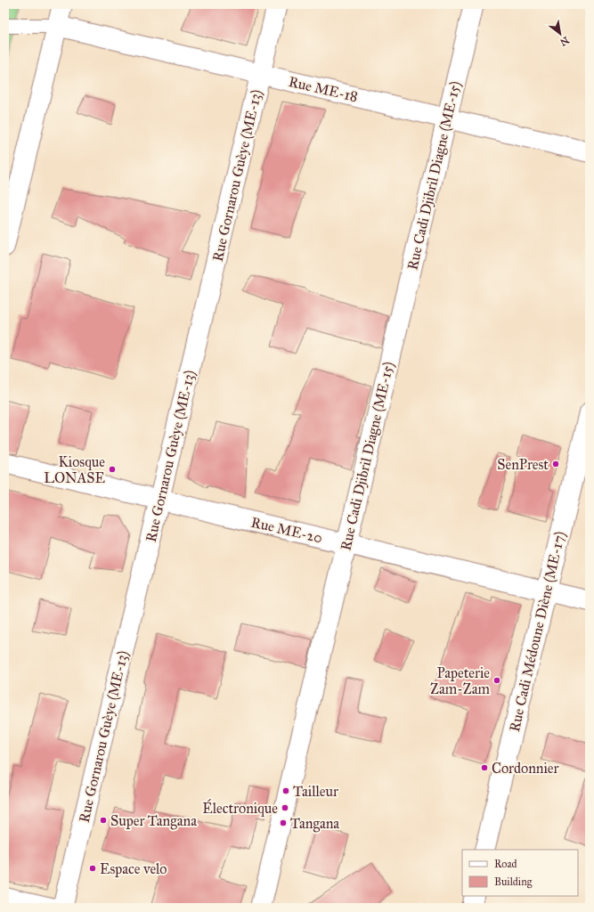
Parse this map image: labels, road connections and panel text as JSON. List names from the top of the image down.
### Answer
{
  "streets": {
    "street": [
      "Rue ME-18",
      "Rue Gornarou Guèye (ME-13)",
      "Rue Cadi Djibril Diagne (ME-15)",
      "Rue ME-20",
      "Rue Cadi Médoune Diène (ME-17)"
    ]
  },
  "crossings": [
    ["Rue ME-18", "Rue Gornarou Guèye (ME-13)"],
    ["Rue ME-18", "Rue Cadi Djibril Diagne (ME-15)"],
    ["Rue Gornarou Guèye (ME-13)", "Rue ME-20"],
    ["Rue Cadi Djibril Diagne (ME-15)", "Rue ME-20"],
    ["Rue ME-20", "Rue Cadi Médoune Diène (ME-17)"]
  ],
  "places": [
    "SenPrest",
    "Kiosque LONASE",
    "Papeterie Zam-Zam",
    "Cordonnier",
    "Tailleur",
    "Électronique",
    "Super Tangana",
    "Tangana",
    "Espace velo"
  ],
  "legend": ["Road", "Building"],
  "north": "bottom right"
}
